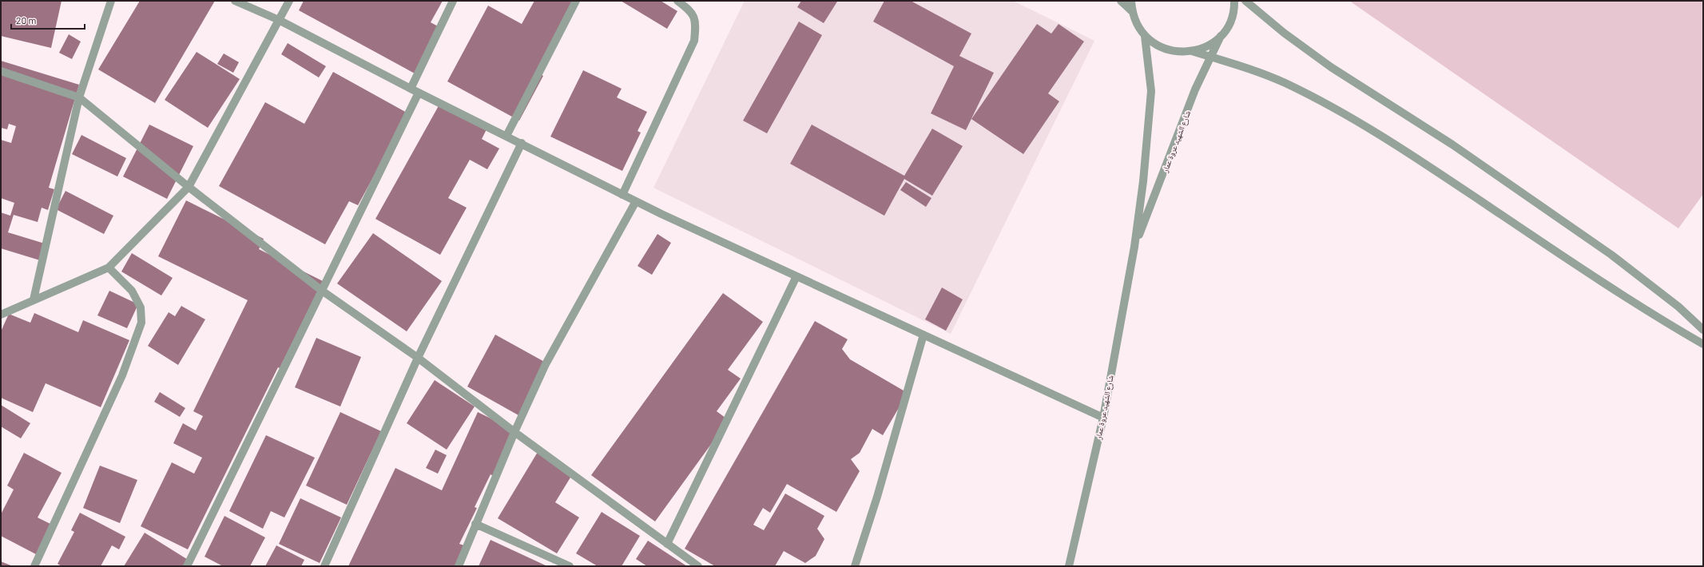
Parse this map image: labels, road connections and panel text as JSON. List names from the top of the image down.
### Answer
{
  "streets": {
    "street": ["شارع الشهيد عروة عمار"]
  },
  "scale_bar": "20 m"
}
